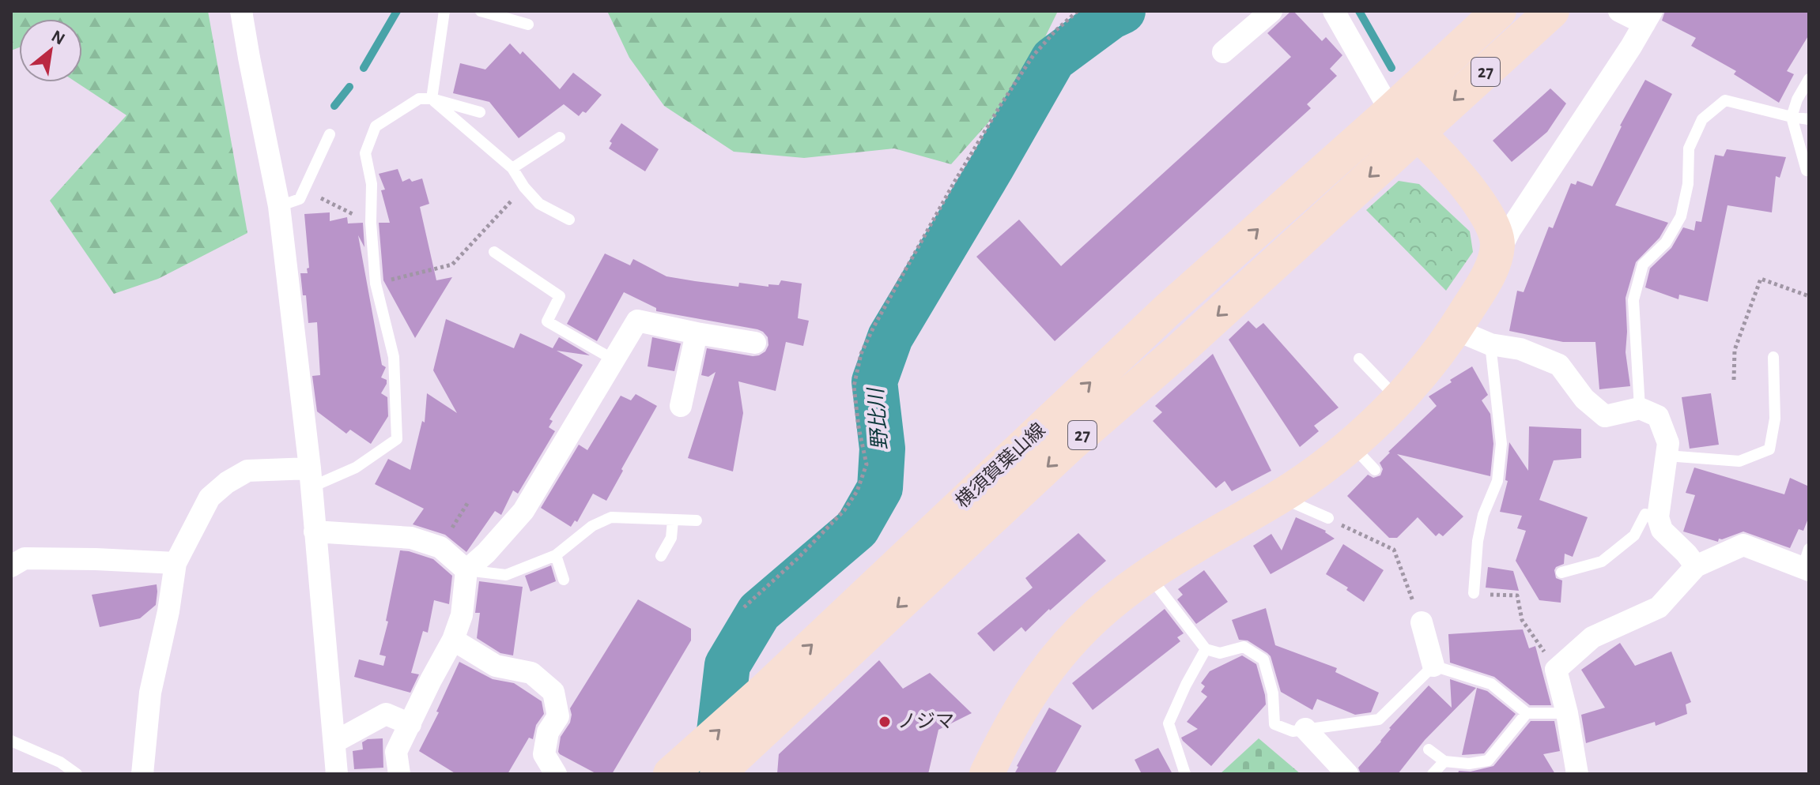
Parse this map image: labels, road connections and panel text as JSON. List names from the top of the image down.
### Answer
{
  "streets": {
    "main road": ["27", "横須賀葉山線"]
  },
  "water": ["野比川"],
  "places": ["ノジマ"],
  "north": "top right"
}
